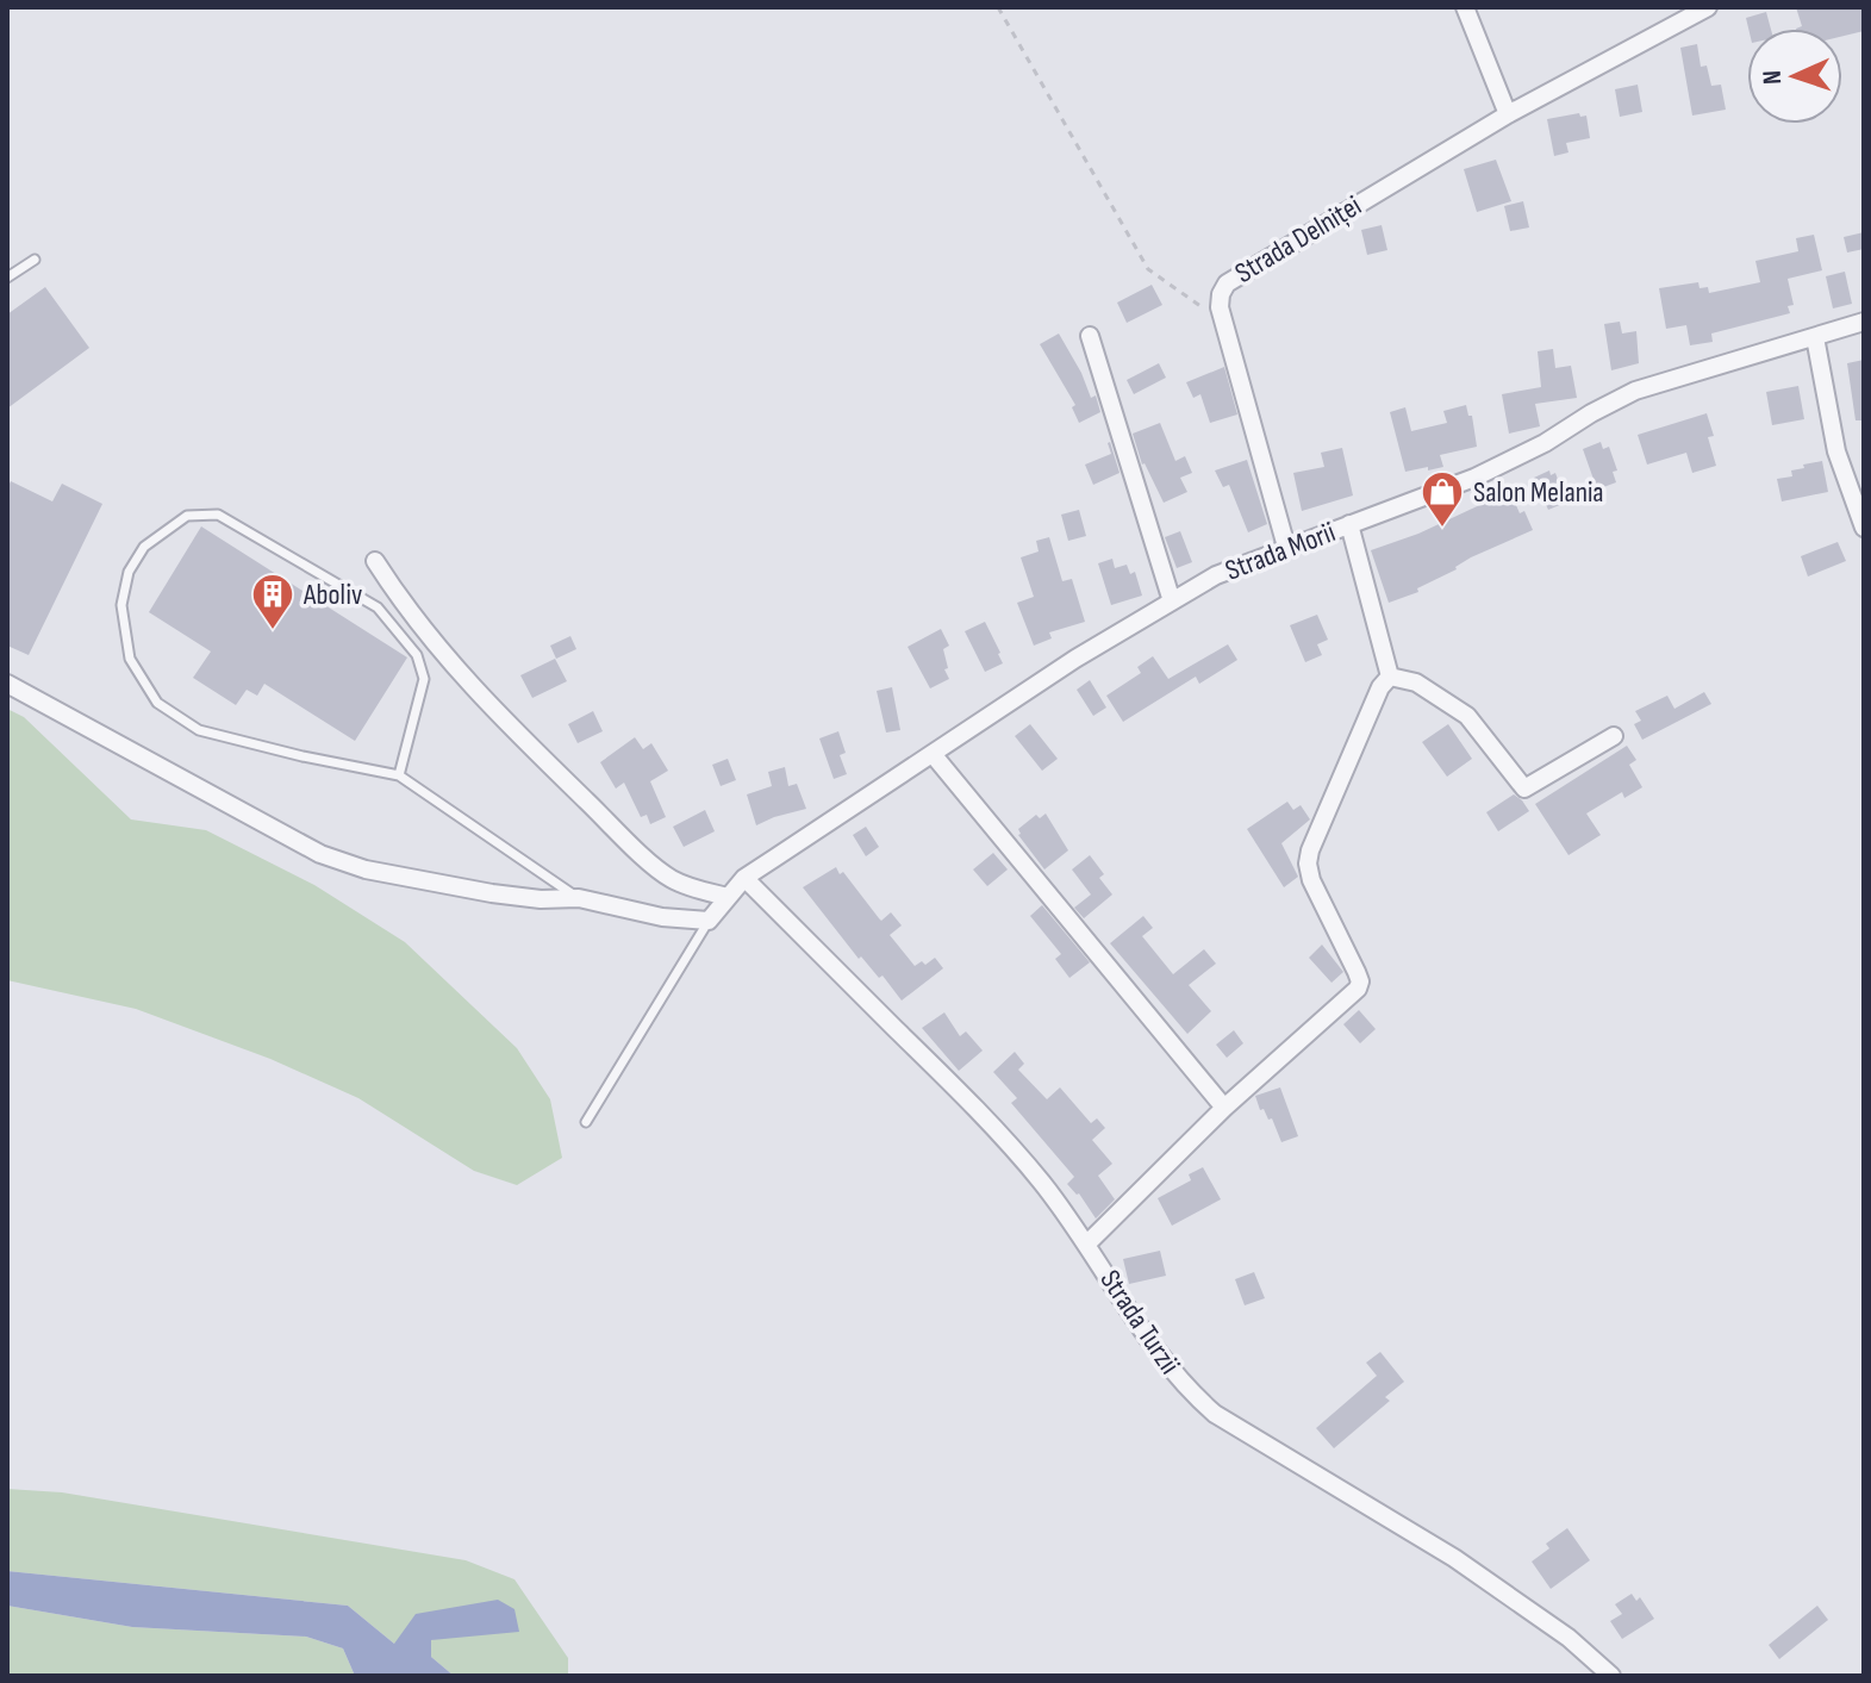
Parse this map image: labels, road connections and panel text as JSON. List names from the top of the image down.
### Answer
{
  "streets": {
    "street": ["Strada Delniței", "Strada Morii", "Strada Turzii"]
  },
  "crossings": [
    ["Strada Delniței", "Strada Morii"],
    ["Strada Morii", "Strada Turzii"]
  ],
  "places": {
    "shop": ["Salon Melania"],
    "building": ["Aboliv"]
  },
  "north": "left"
}
